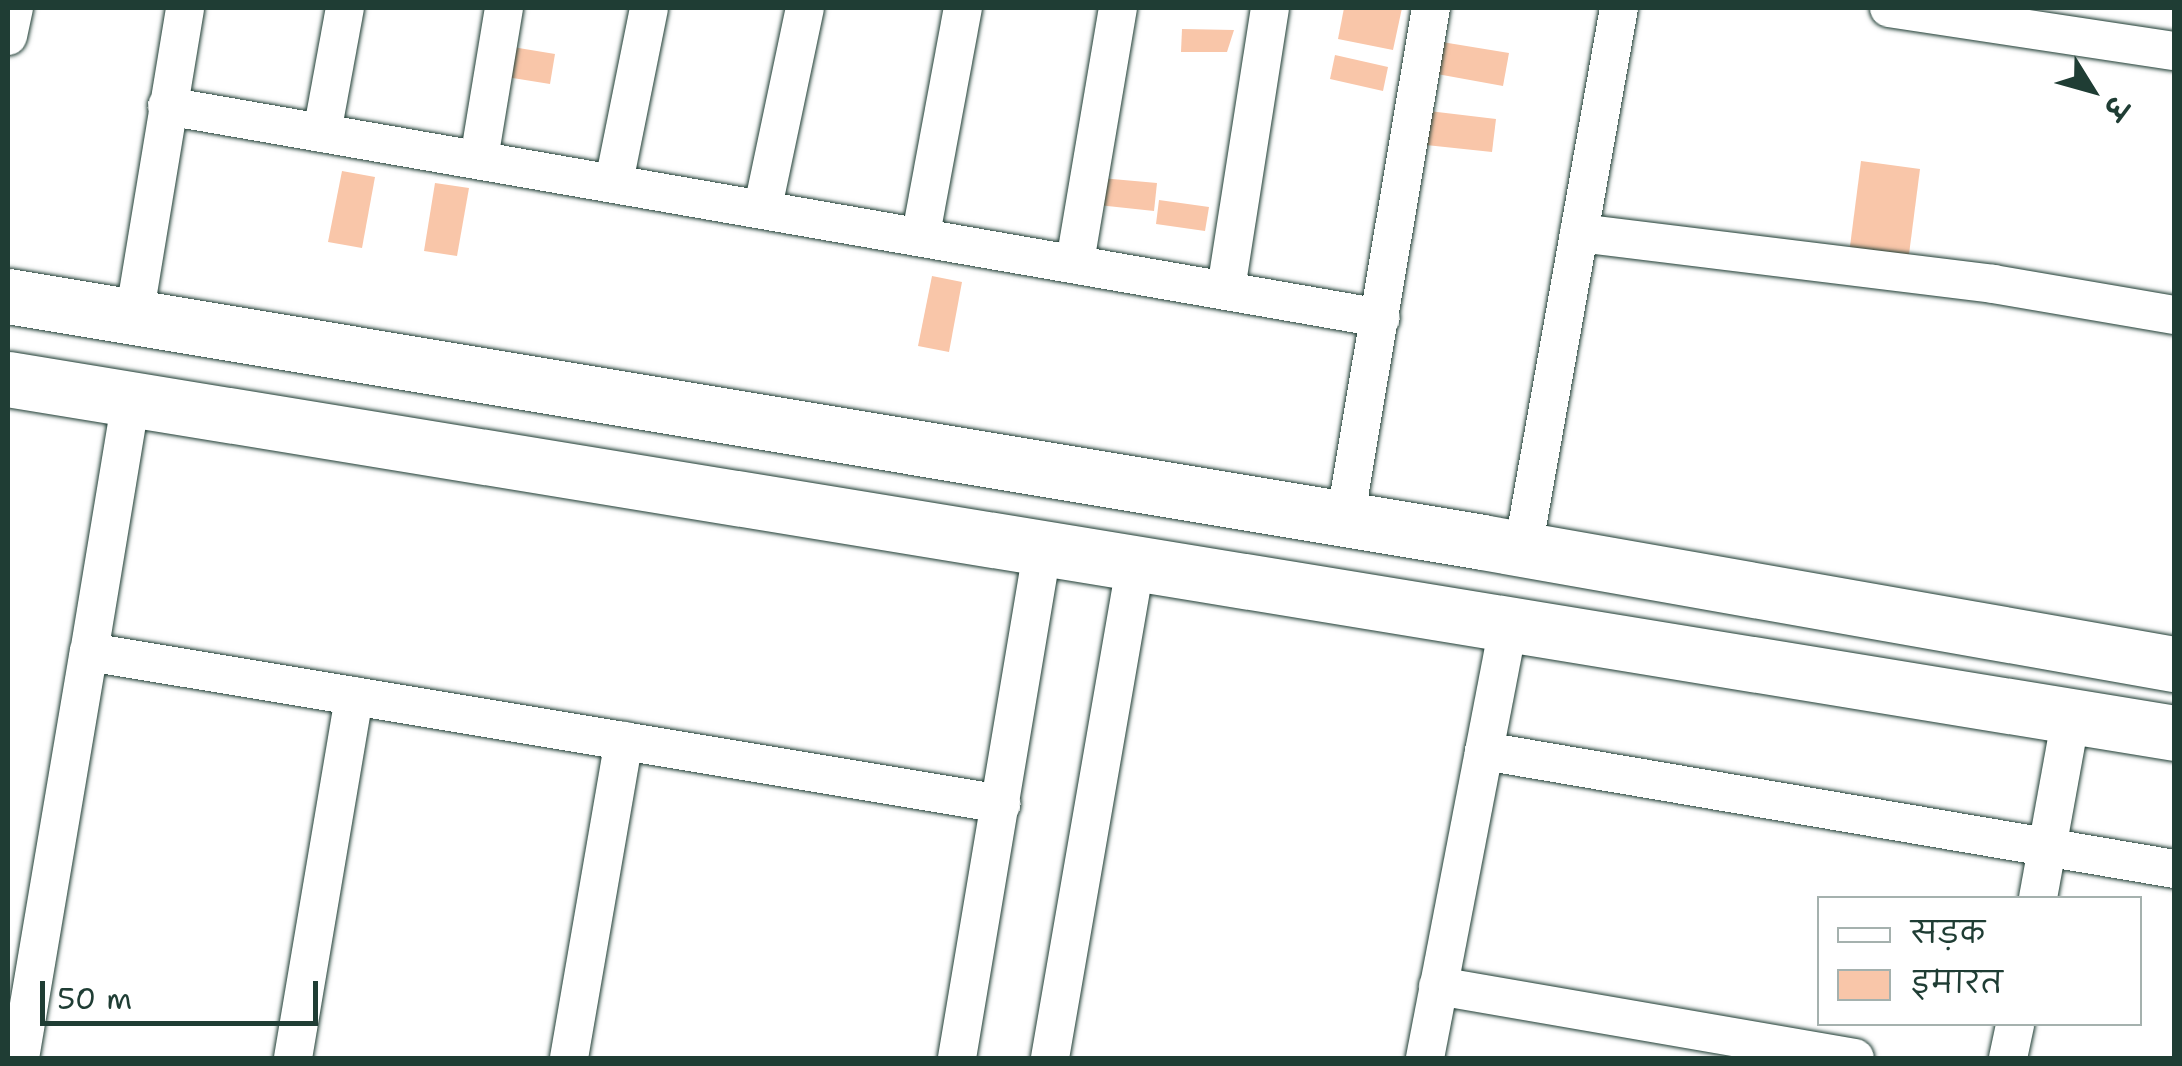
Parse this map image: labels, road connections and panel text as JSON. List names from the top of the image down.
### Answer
{
  "legend": ["सड़क", "इमारत"],
  "scale_bar": "50 m",
  "north": "bottom right"
}
